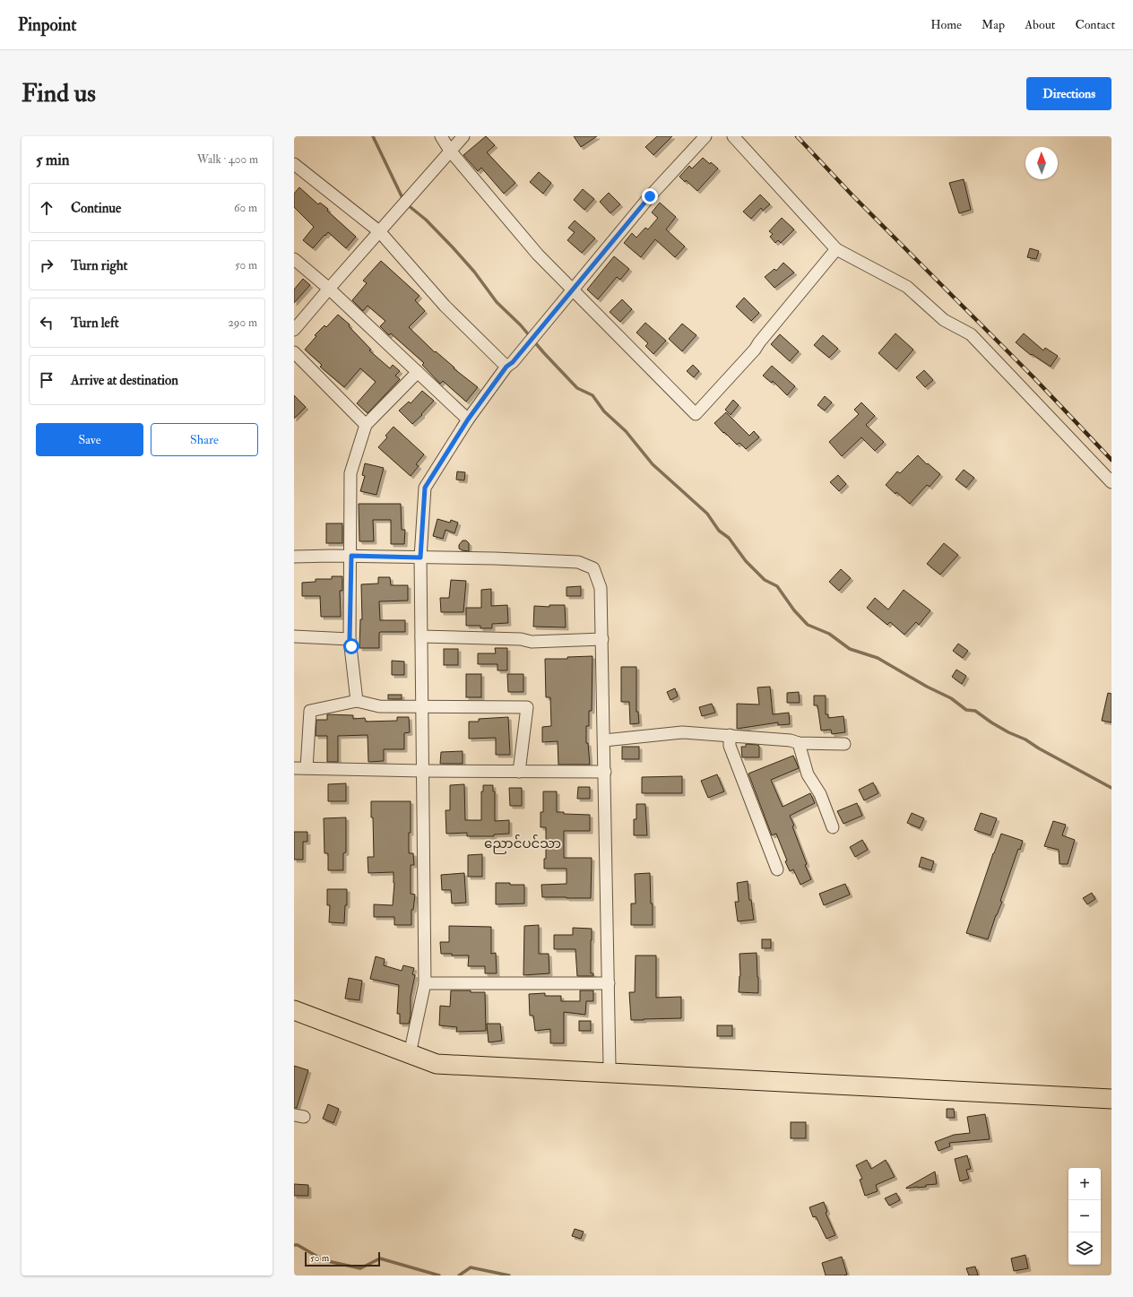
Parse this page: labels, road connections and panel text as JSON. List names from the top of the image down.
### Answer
{
  "districts": ["ညောင်ပင်သာ"],
  "scale_bar": "50 m",
  "north": "top",
  "page": {
    "header": "Pinpoint",
    "nav": [
      "Home",
      "Map",
      "About",
      "Contact"
    ],
    "buttons": [
      "Directions",
      ["Save", "Share"]
    ],
    "title": "Find us",
    "heading": ["5 min", "Walk · 400 m"],
    "list": [
      ["Continue", "60 m"],
      ["Turn right", "50 m"],
      ["Turn left", "290 m"],
      "Arrive at destination"
    ],
    "map_buttons": ["+", "−"],
    "scale": "50 m"
  }
}
